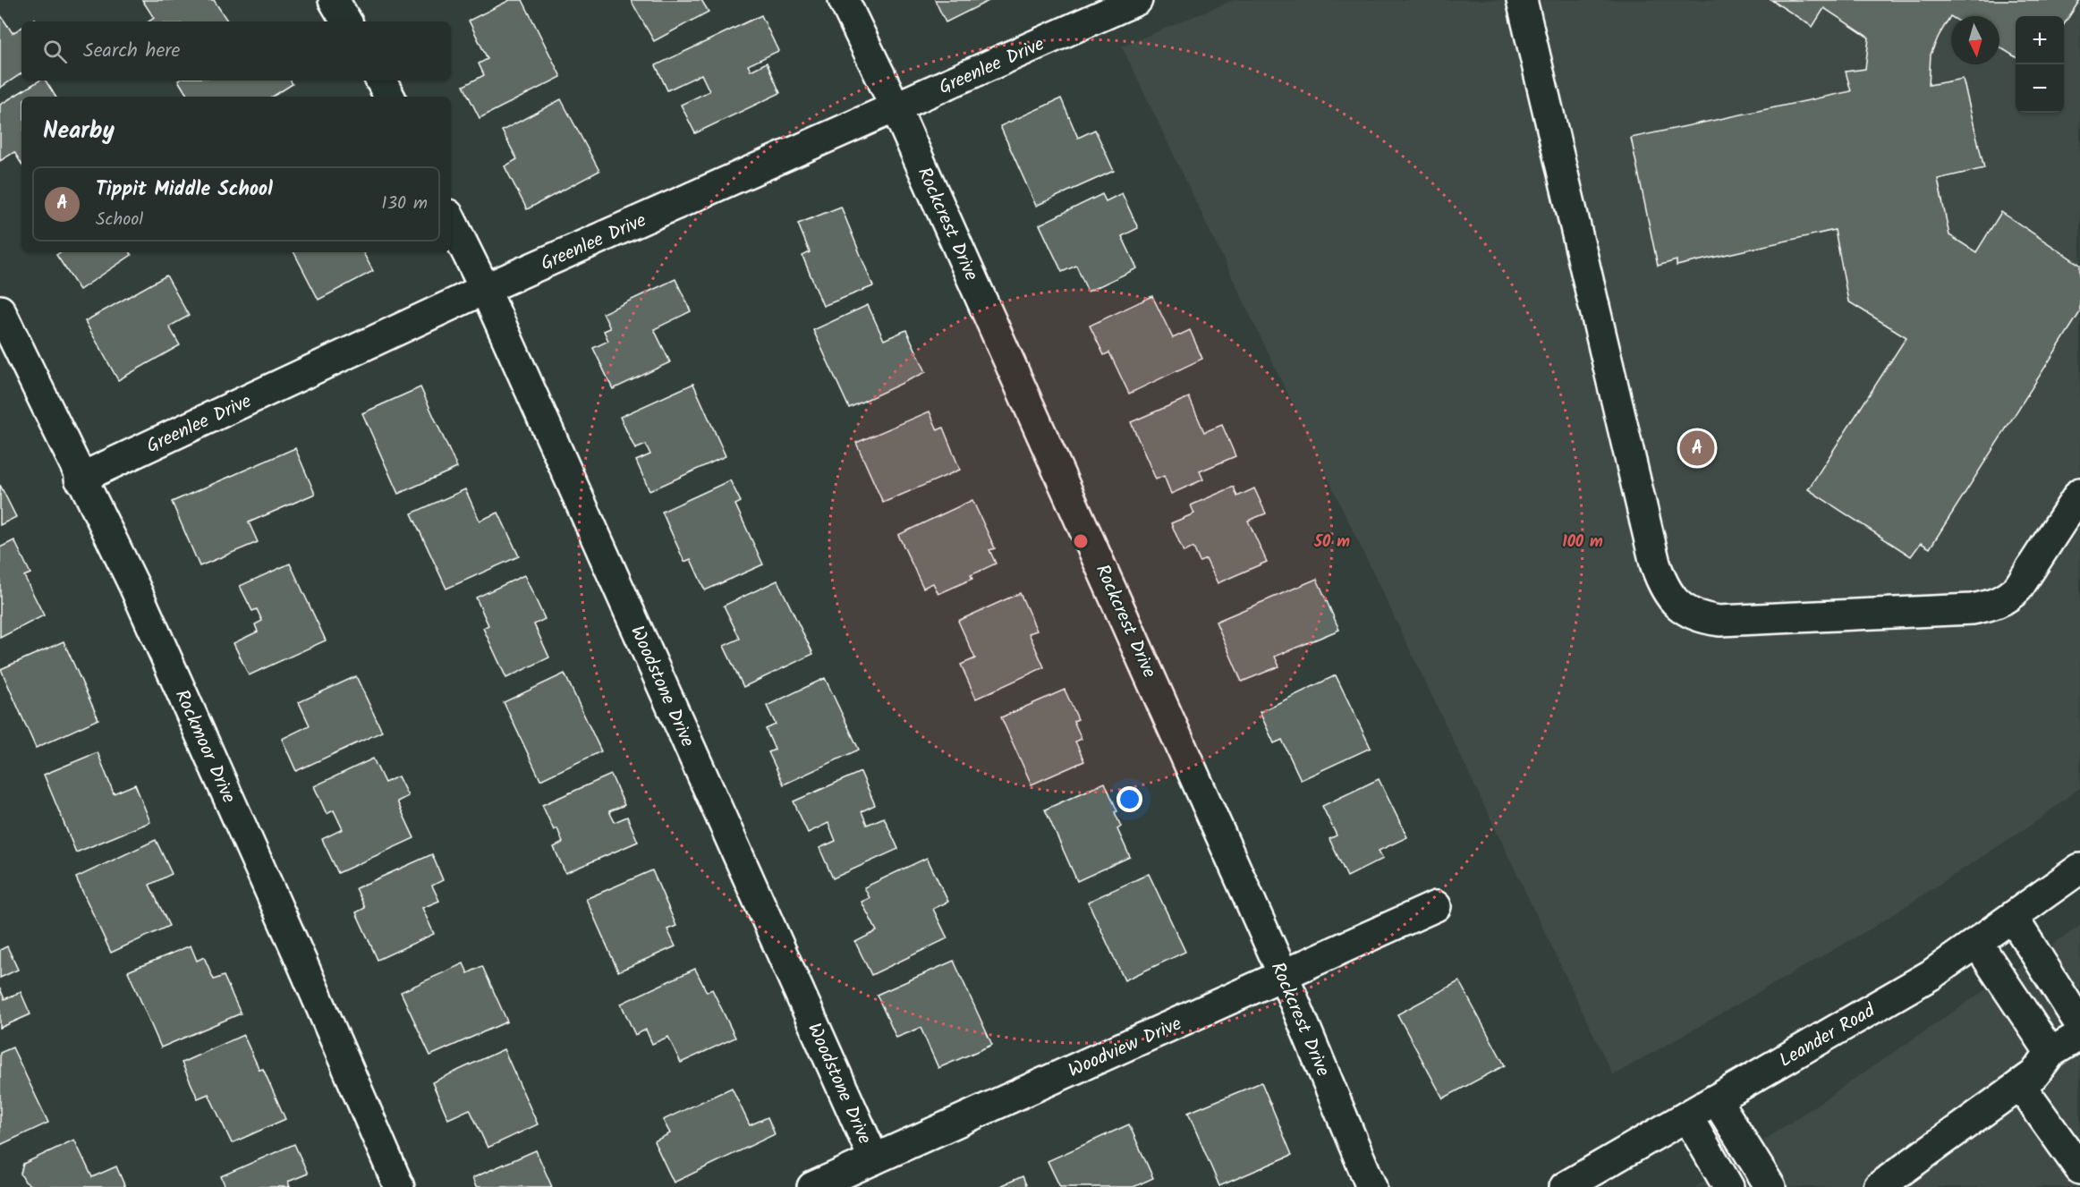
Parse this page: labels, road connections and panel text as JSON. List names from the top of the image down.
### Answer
{
  "streets": {
    "street": [
      "Greenlee Drive",
      "Rockcrest Drive",
      "Woodstone Drive",
      "Rockmoor Drive",
      "Leander Road",
      "Woodview Drive"
    ]
  },
  "crossings": [
    ["Greenlee Drive", "Rockcrest Drive"],
    ["Greenlee Drive", "Woodstone Drive"],
    ["Greenlee Drive", "Rockmoor Drive"],
    ["Rockcrest Drive", "Woodview Drive"],
    ["Woodstone Drive", "Woodview Drive"]
  ],
  "north": "bottom",
  "page": {
    "map_buttons": ["+", "−"],
    "search": "Search here",
    "heading": "Nearby",
    "list": [
      {
        "mark": "A",
        "name": "Tippit Middle School",
        "note": "School",
        "value": "130 m"
      }
    ],
    "pins": "A"
  },
  "rings": ["50 m", "100 m"]
}
